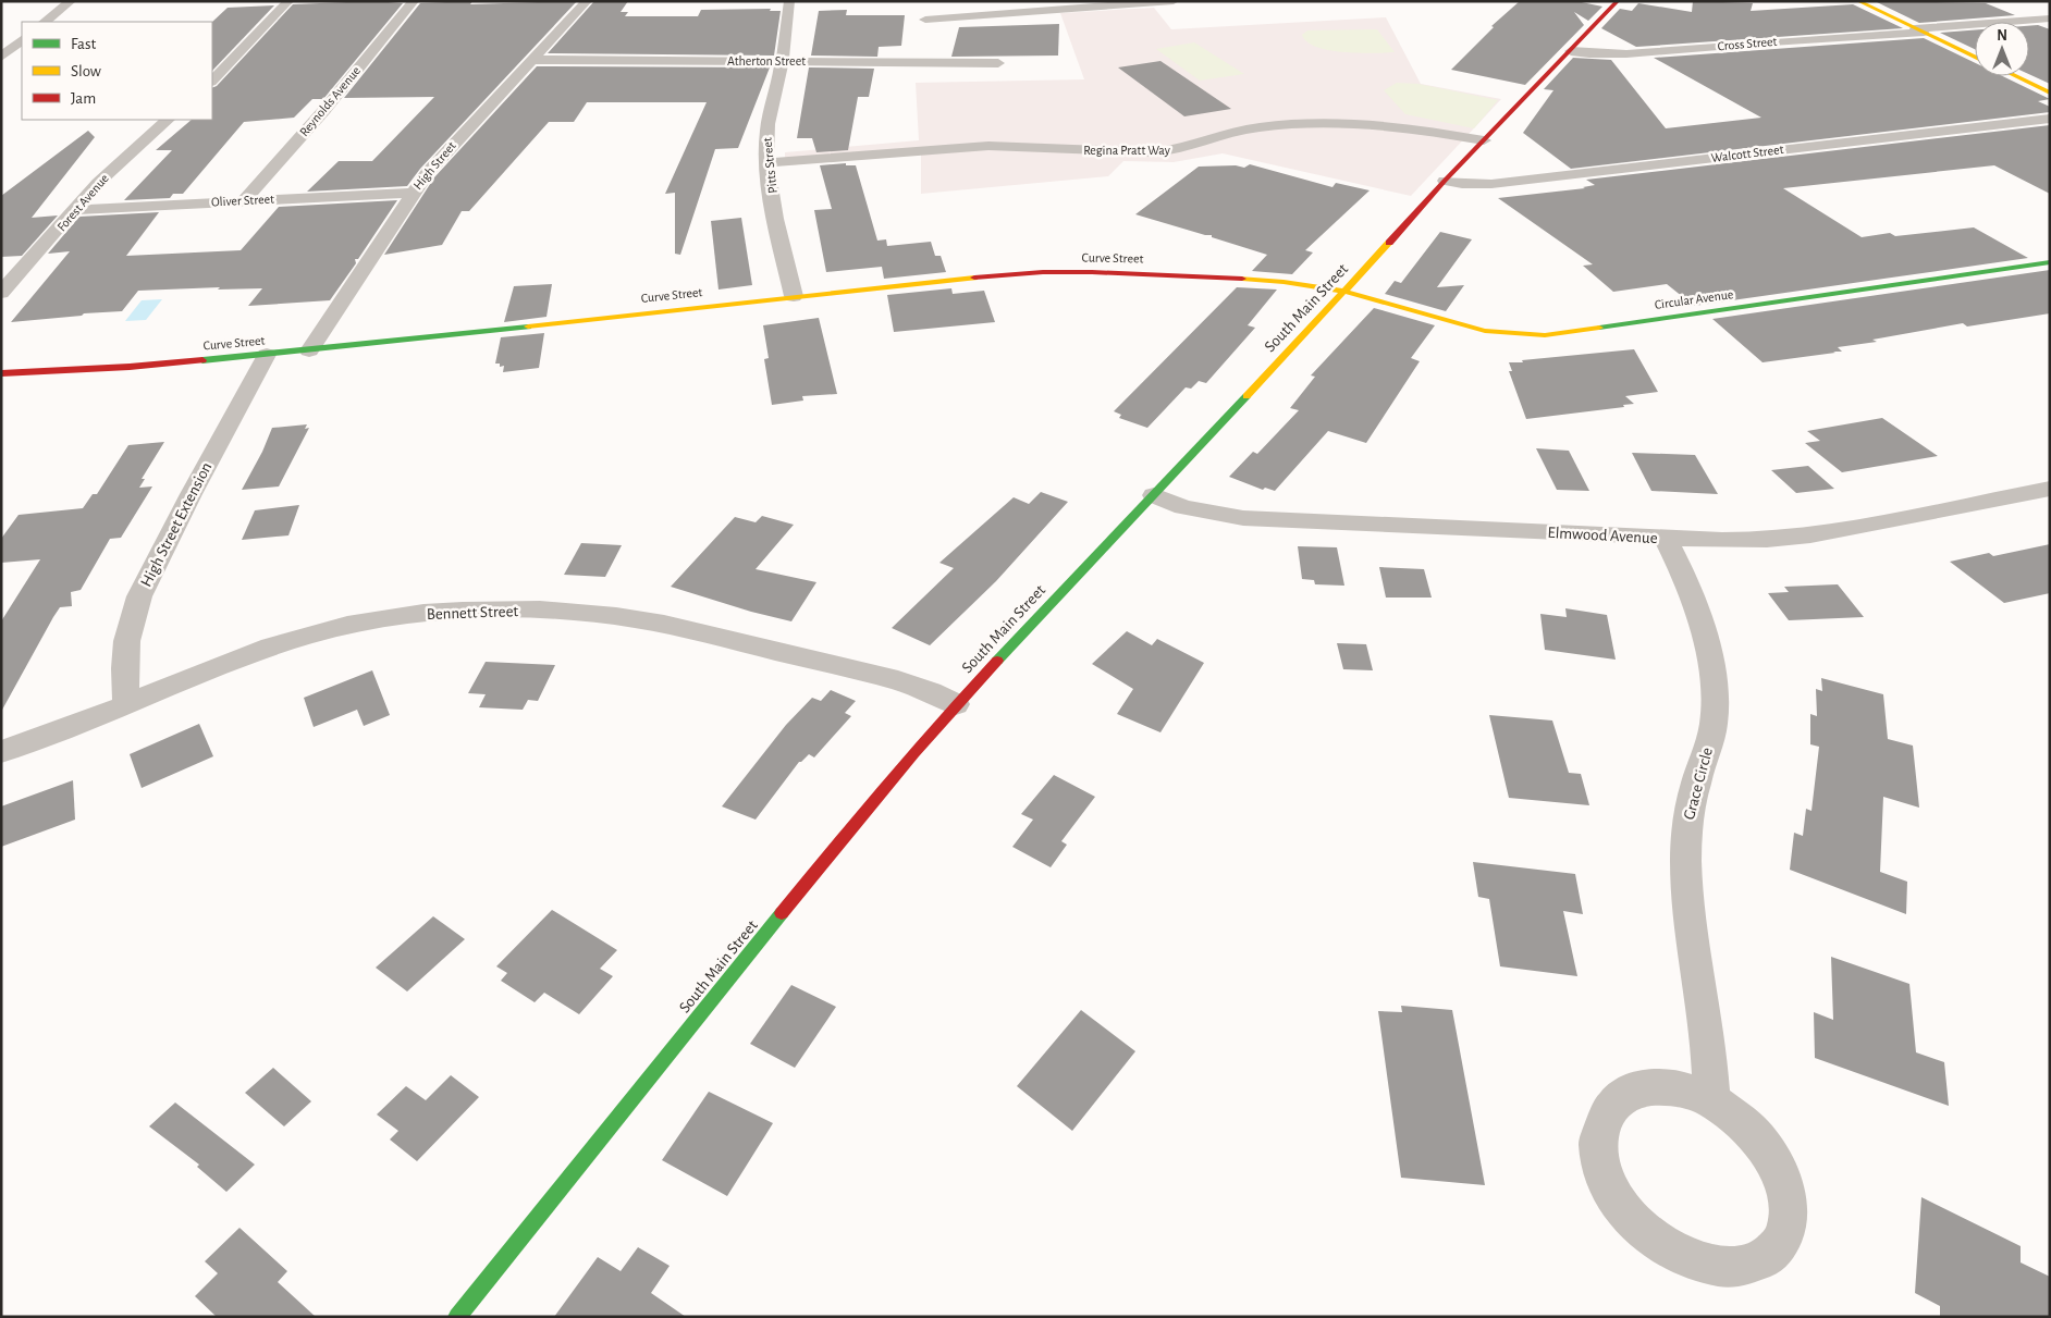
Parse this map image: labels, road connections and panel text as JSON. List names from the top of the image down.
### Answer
{
  "streets": {
    "street": [
      "Cross Street",
      "Atherton Street",
      "Reynolds Avenue",
      "Regina Pratt Way",
      "Walcott Street",
      "High Street",
      "Pitts Street",
      "Oliver Street",
      "Forest Avenue",
      "Curve Street",
      "Circular Avenue",
      "South Main Street",
      "High Street Extension",
      "Elmwood Avenue",
      "Bennett Street",
      "Grace Circle"
    ]
  },
  "crossings": [
    ["Cross Street", "South Main Street"],
    ["Atherton Street", "High Street"],
    ["Atherton Street", "Pitts Street"],
    ["Reynolds Avenue", "Oliver Street"],
    ["Regina Pratt Way", "Pitts Street"],
    ["Regina Pratt Way", "South Main Street"],
    ["Walcott Street", "South Main Street"],
    ["High Street", "Oliver Street"],
    ["High Street", "Curve Street"],
    ["Pitts Street", "Curve Street"],
    ["Oliver Street", "Forest Avenue"],
    ["Curve Street", "Circular Avenue"],
    ["Curve Street", "South Main Street"],
    ["Curve Street", "High Street Extension"],
    ["Circular Avenue", "South Main Street"],
    ["South Main Street", "Elmwood Avenue"],
    ["South Main Street", "Bennett Street"],
    ["High Street Extension", "Bennett Street"],
    ["Elmwood Avenue", "Grace Circle"]
  ],
  "legend": ["Fast", "Slow", "Jam"],
  "north": "top"
}
